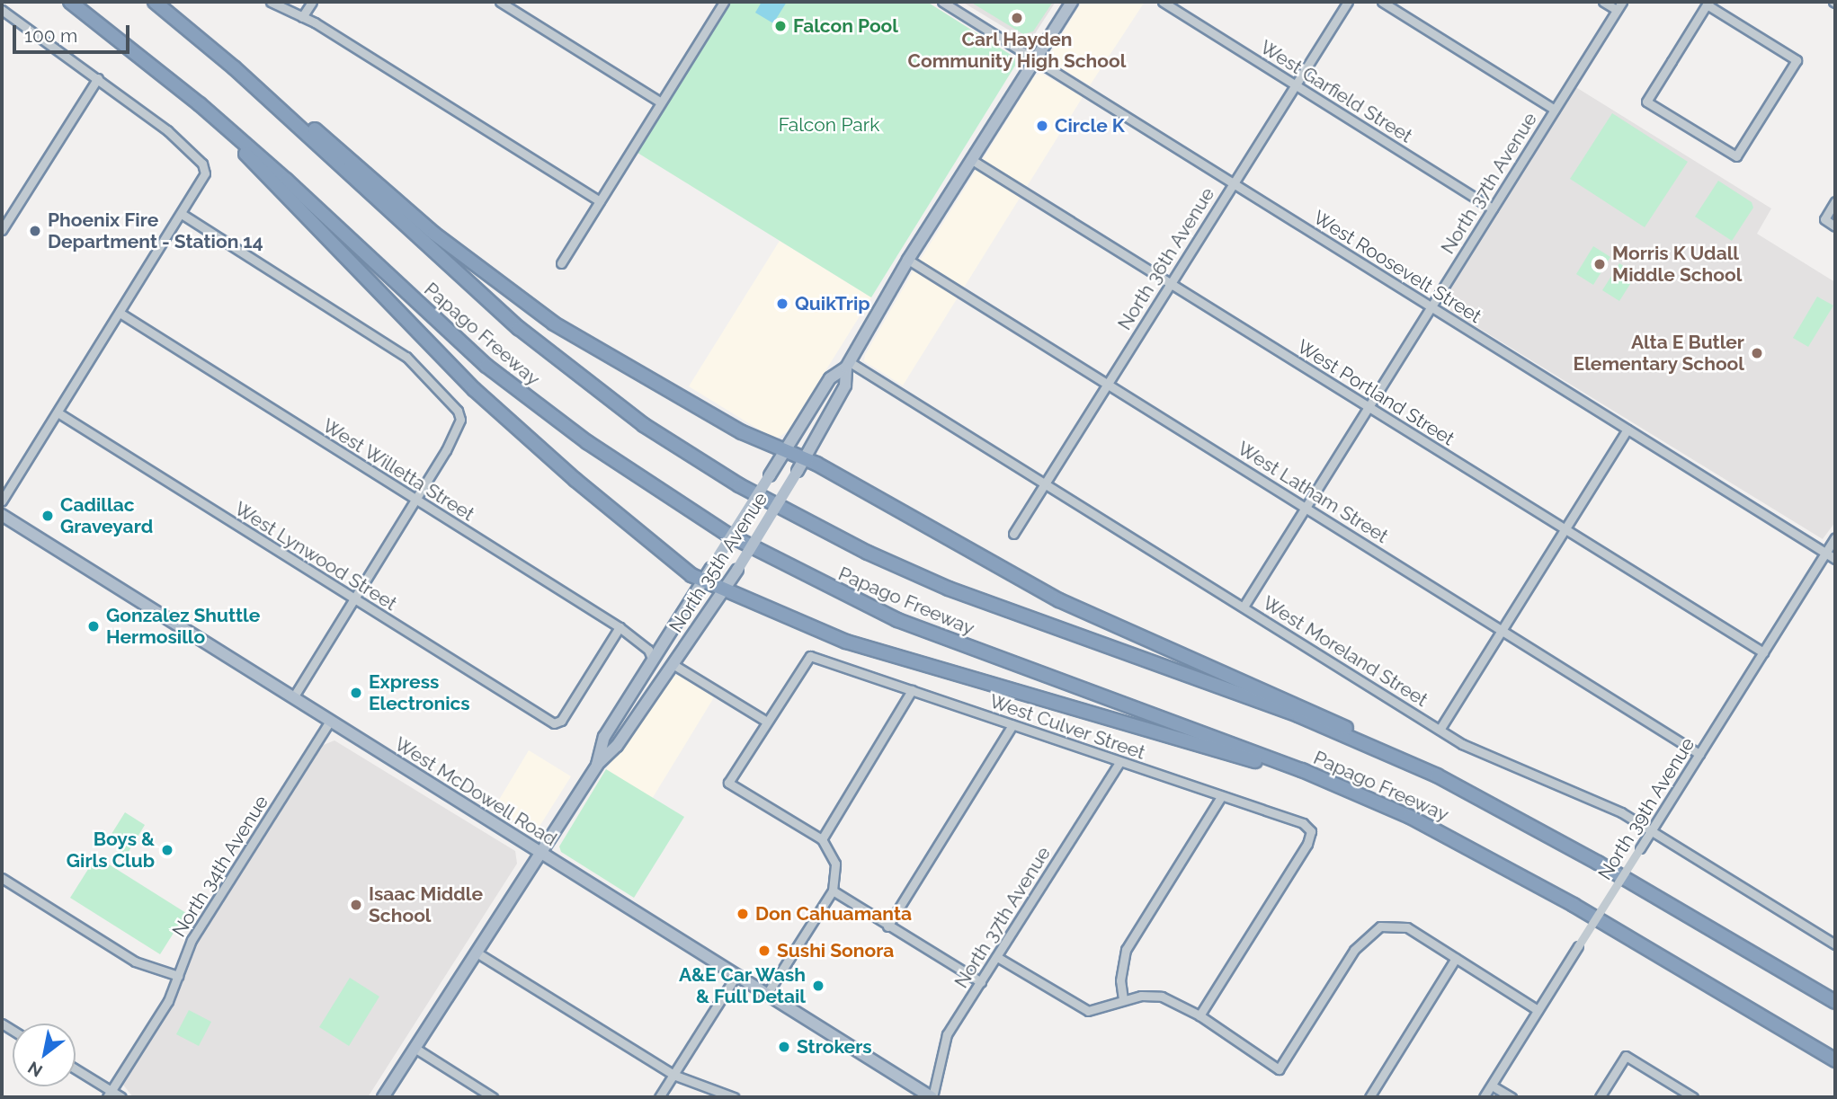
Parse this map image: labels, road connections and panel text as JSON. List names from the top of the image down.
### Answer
{
  "streets": {
    "highway": ["Papago Freeway"],
    "main road": ["North 35th Avenue", "West McDowell Road"],
    "street": [
      "West Garfield Street",
      "North 37th Avenue",
      "North 36th Avenue",
      "West Roosevelt Street",
      "West Portland Street",
      "West Willetta Street",
      "West Latham Street",
      "West Lynwood Street",
      "West Moreland Street",
      "West Culver Street",
      "North 39th Avenue",
      "North 34th Avenue"
    ]
  },
  "crossings": [
    ["West Garfield Street", "North 37th Avenue"],
    ["West Garfield Street", "North 36th Avenue"],
    ["North 37th Avenue", "West Roosevelt Street"],
    ["North 37th Avenue", "West Portland Street"],
    ["North 37th Avenue", "West Latham Street"],
    ["North 37th Avenue", "West Moreland Street"],
    ["North 37th Avenue", "West Culver Street"],
    ["North 37th Avenue", "West McDowell Road"],
    ["North 36th Avenue", "West Roosevelt Street"],
    ["North 36th Avenue", "West Portland Street"],
    ["North 36th Avenue", "West Latham Street"],
    ["North 36th Avenue", "West Moreland Street"],
    ["West Roosevelt Street", "North 35th Avenue"],
    ["West Roosevelt Street", "North 39th Avenue"],
    ["West Portland Street", "North 35th Avenue"],
    ["West Portland Street", "North 39th Avenue"],
    ["West Willetta Street", "West Lynwood Street"],
    ["West Willetta Street", "North 35th Avenue"],
    ["West Latham Street", "North 35th Avenue"],
    ["West Latham Street", "North 39th Avenue"],
    ["North 35th Avenue", "West Moreland Street"],
    ["North 35th Avenue", "West McDowell Road"],
    ["West Moreland Street", "North 39th Avenue"],
    ["West McDowell Road", "North 34th Avenue"]
  ],
  "parks": ["Falcon Park"],
  "places": [
    "Carl Hayden Community High School",
    "Falcon Pool",
    "Circle K",
    "Phoenix Fire Department - Station 14",
    "Morris K Udall Middle School",
    "QuikTrip",
    "Alta E Butler Elementary School",
    "Cadillac Graveyard",
    "Gonzalez Shuttle Hermosillo",
    "Express Electronics",
    "Boys & Girls Club",
    "Isaac Middle School",
    "Don Cahuamanta",
    "Sushi Sonora",
    "A&E Car Wash & Full Detail",
    "Strokers"
  ],
  "scale_bar": "100 m",
  "north": "bottom left"
}
